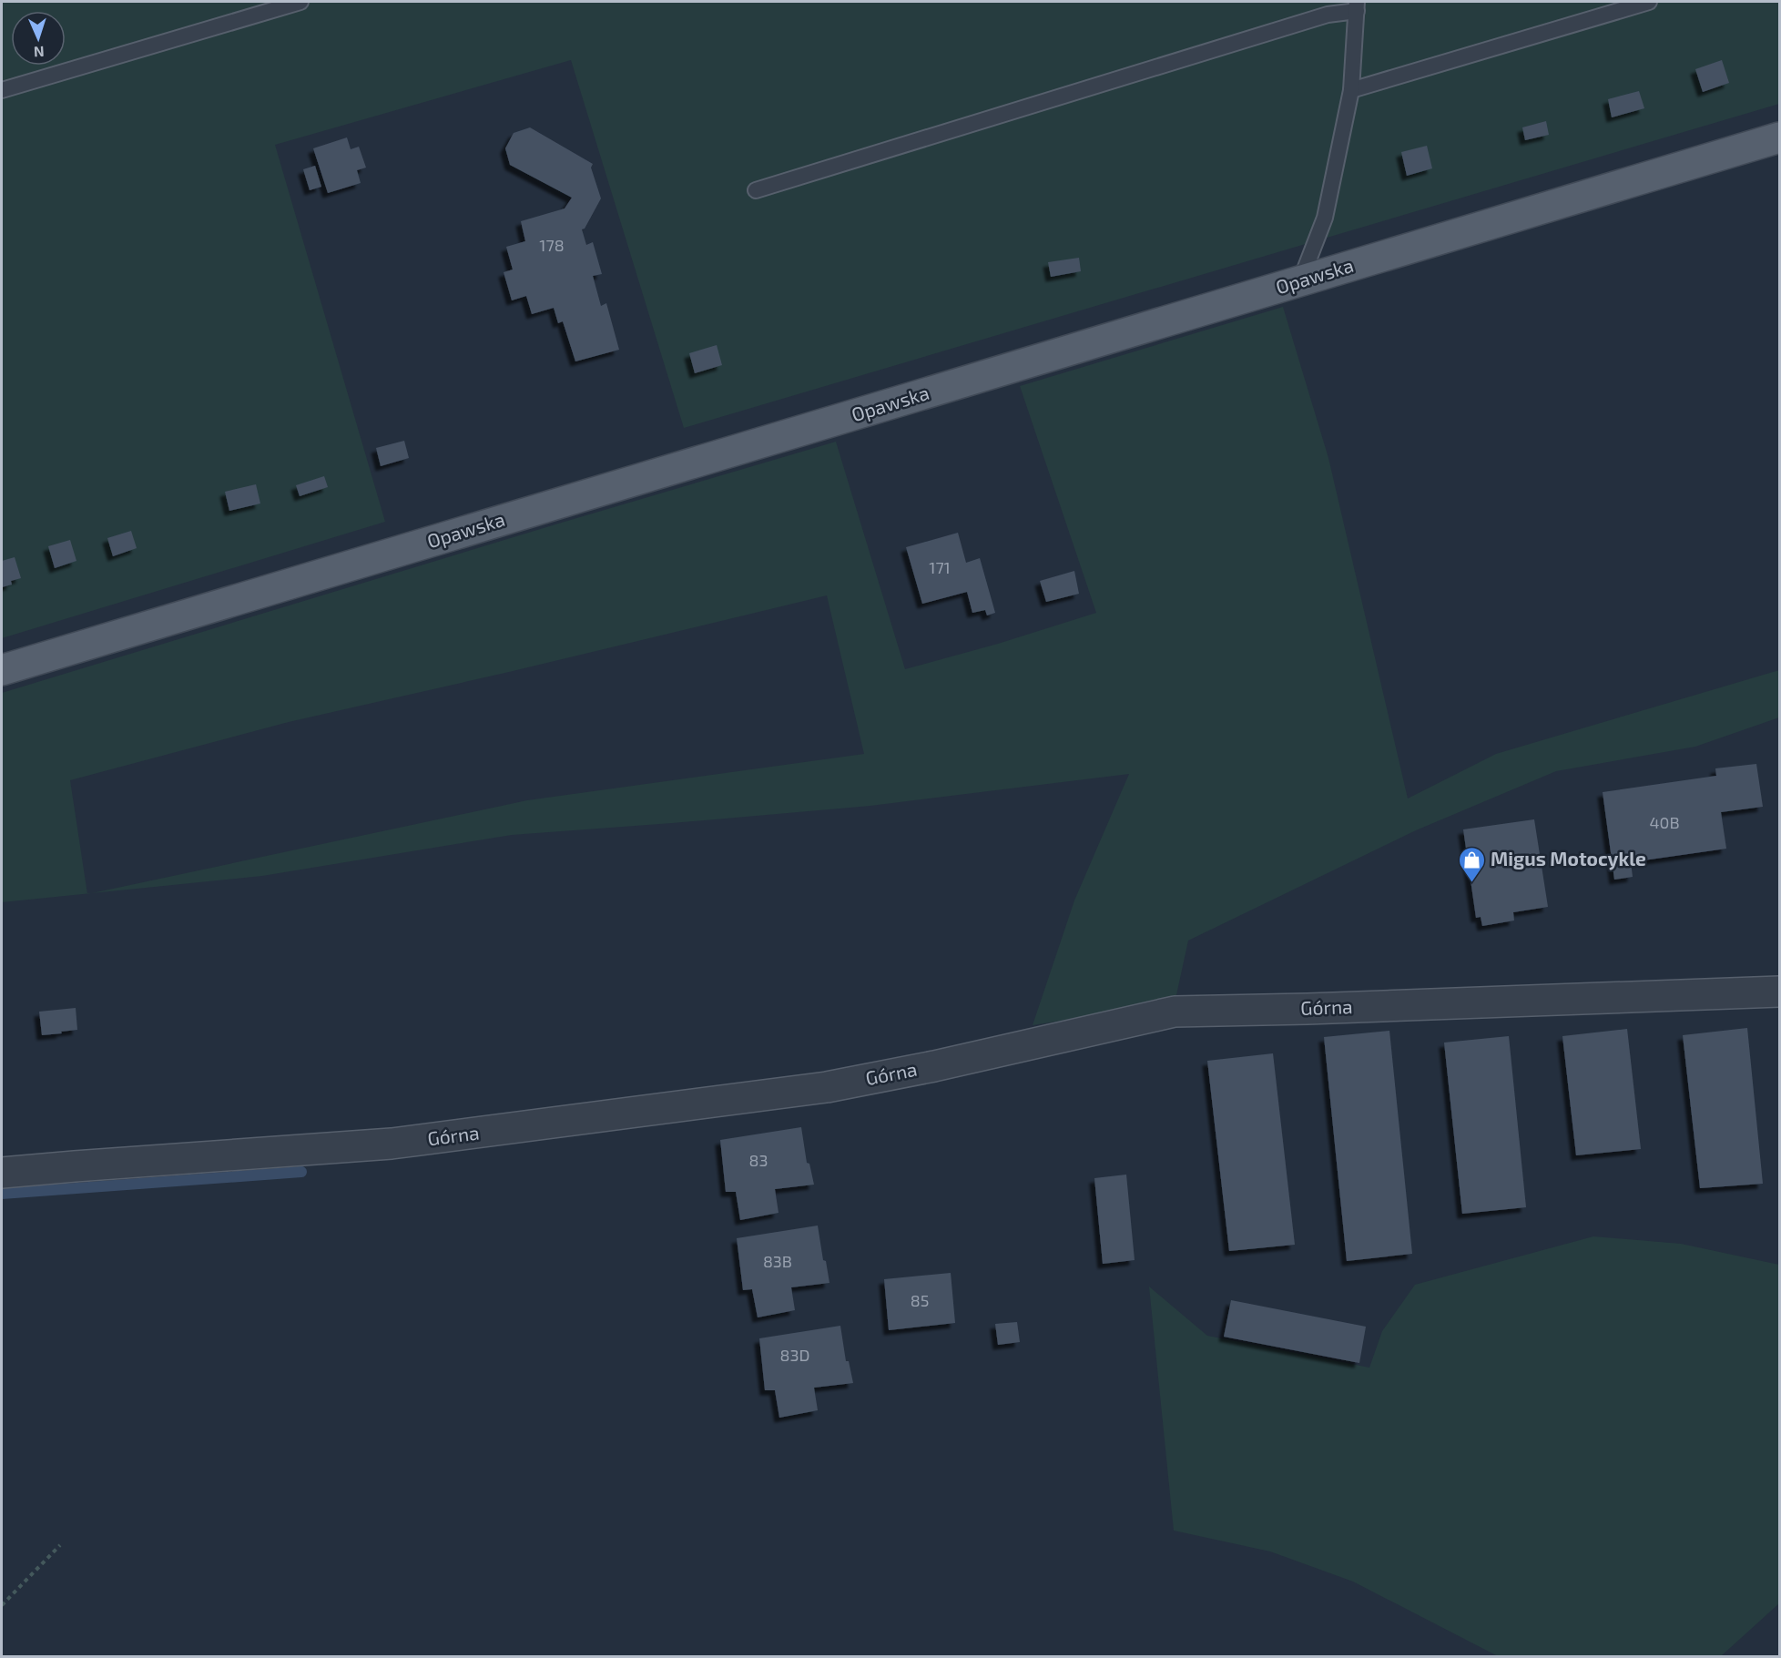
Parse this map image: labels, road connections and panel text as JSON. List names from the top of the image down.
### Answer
{
  "streets": {
    "main road": ["Opawska"],
    "street": ["Górna"]
  },
  "places": {
    "shop": ["Migus Motocykle"]
  },
  "house_numbers": [
    "178",
    "171",
    "40B",
    "83",
    "83B",
    "85",
    "83D"
  ],
  "north": "bottom"
}
